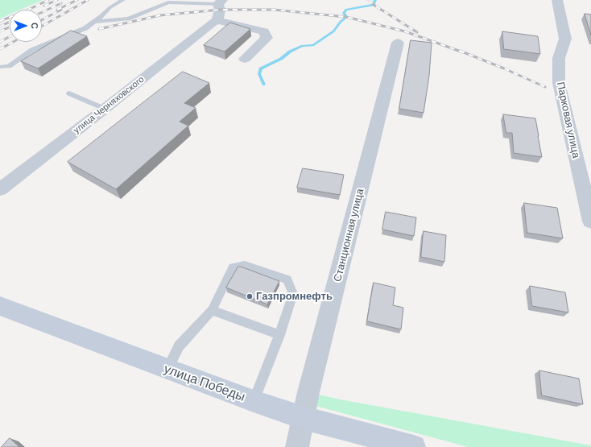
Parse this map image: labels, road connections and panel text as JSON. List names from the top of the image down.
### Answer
{
  "streets": {
    "main road": ["улица Победы"],
    "street": ["улица Черняховского", "Парковая улица", "Станционная улица"]
  },
  "crossings": [
    ["Станционная улица", "улица Победы"]
  ],
  "places": ["Газпромнефть"],
  "north": "right"
}
